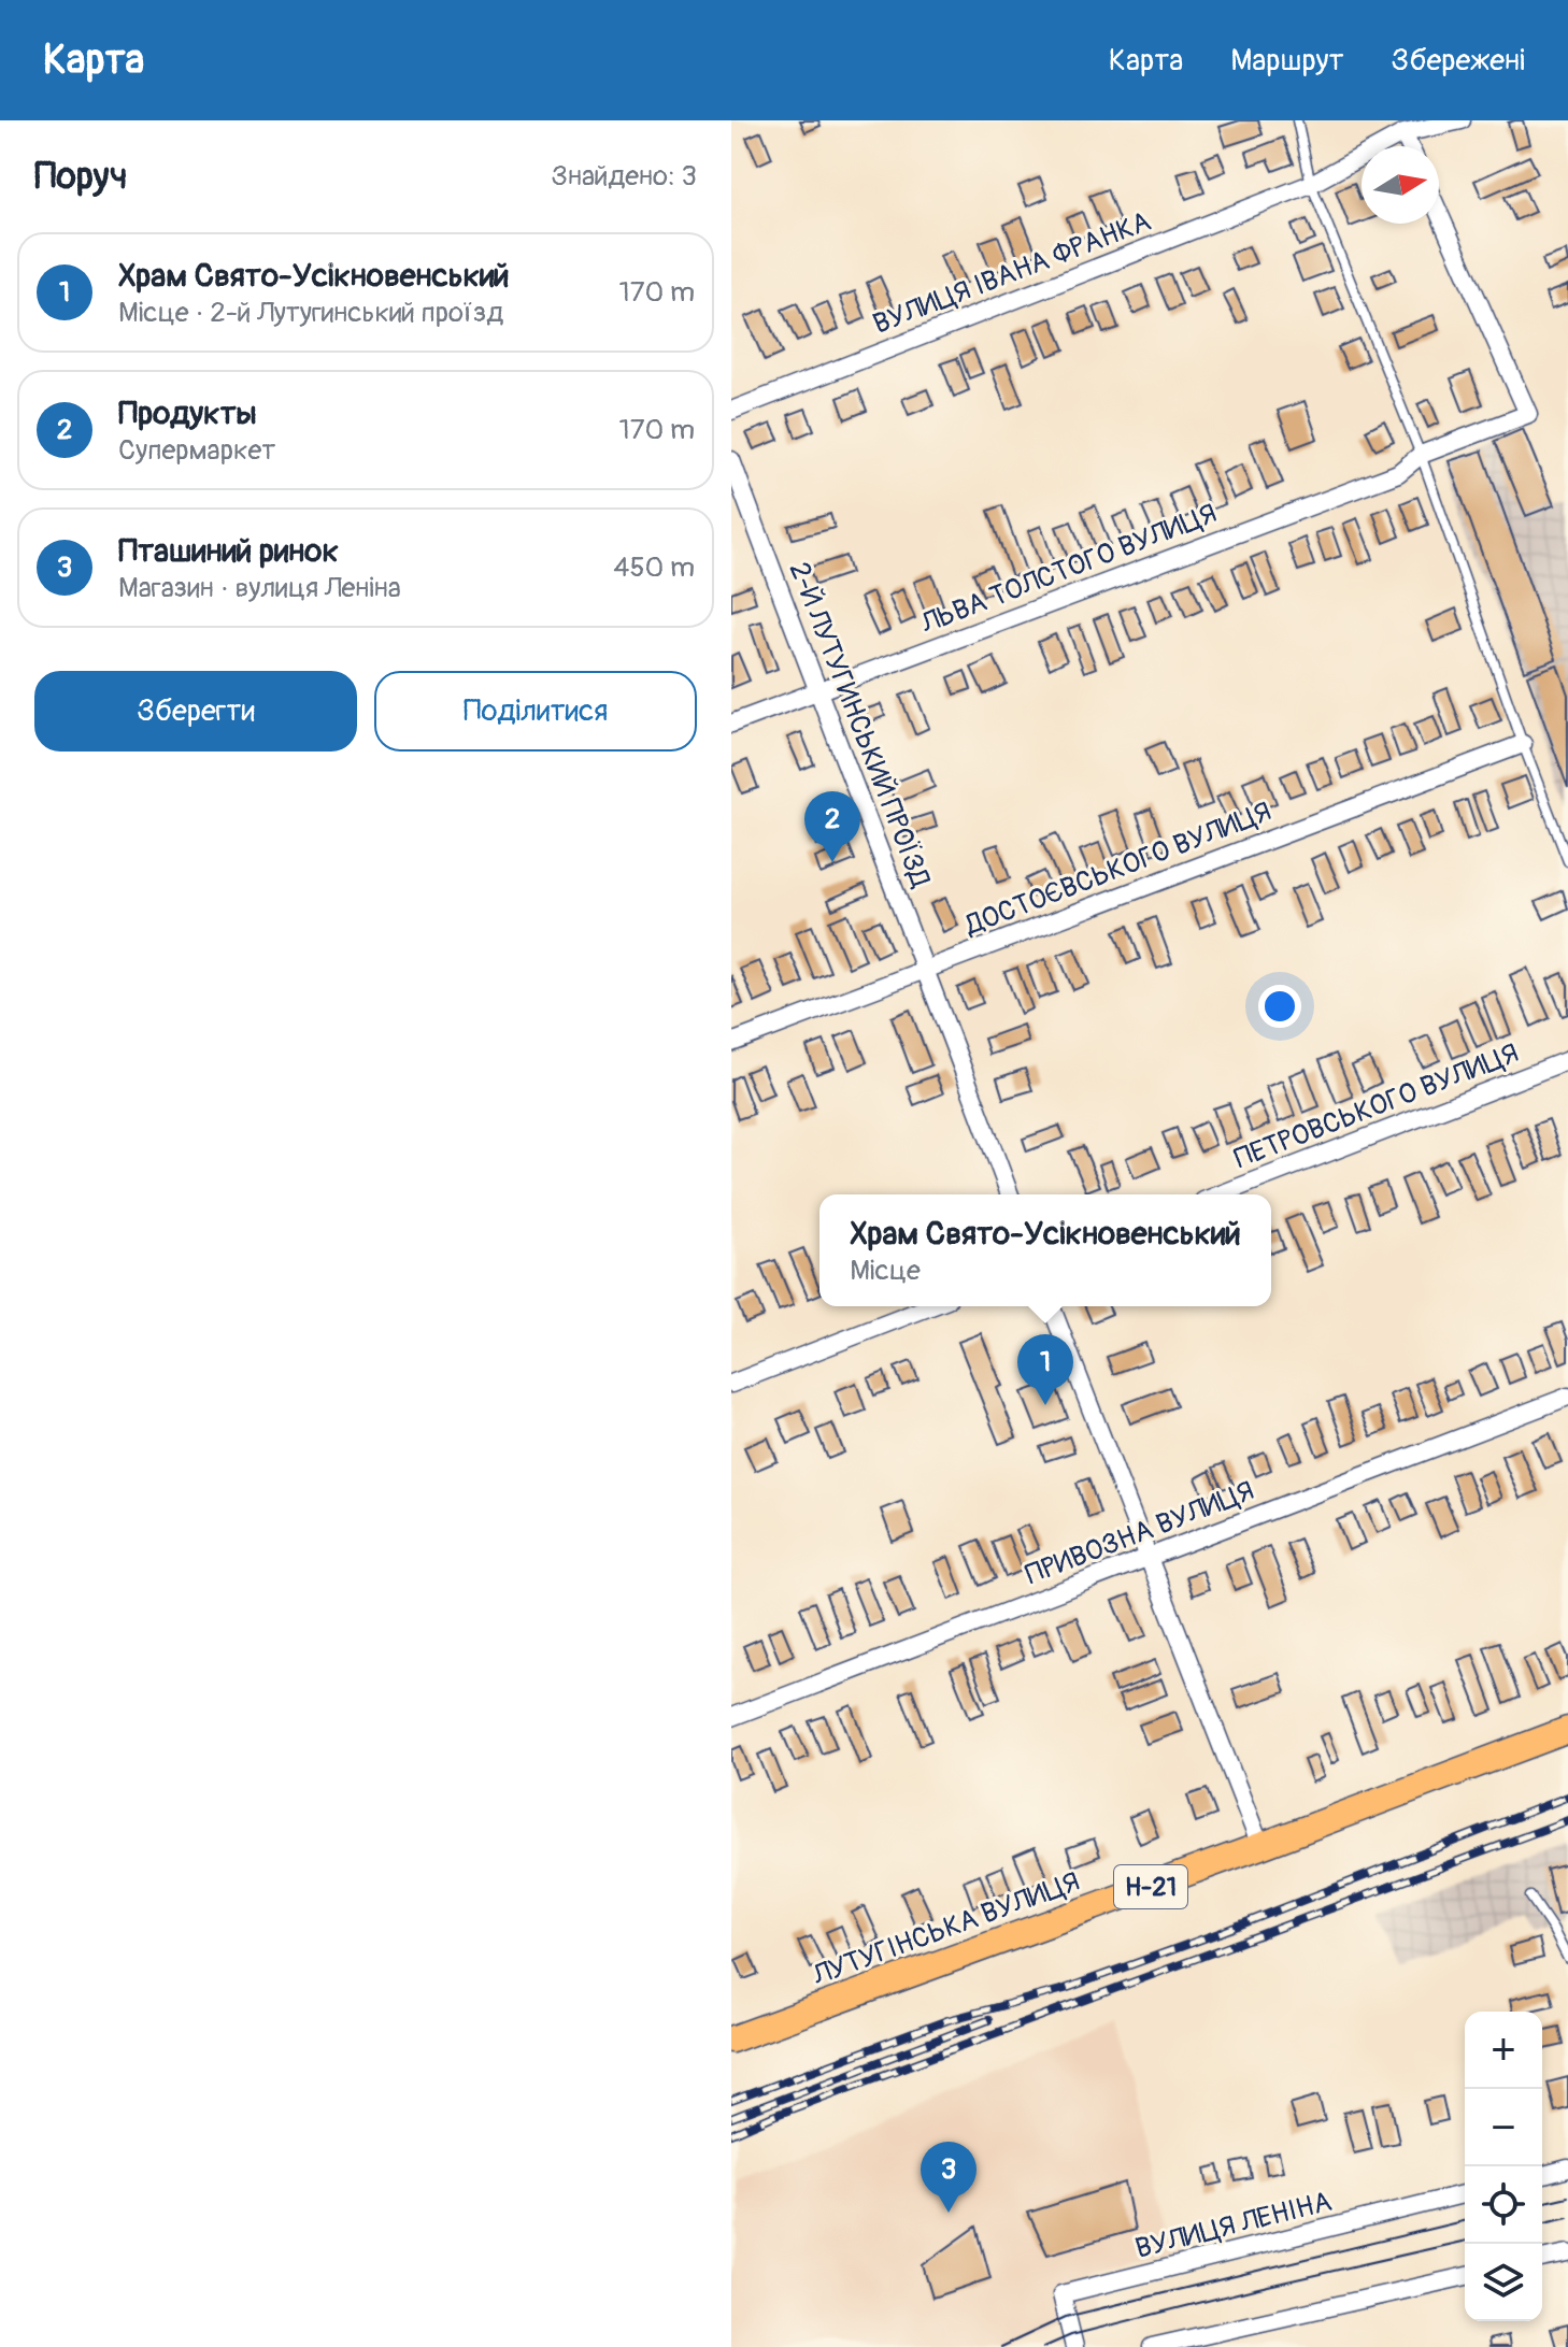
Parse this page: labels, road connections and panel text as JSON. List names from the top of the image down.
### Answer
{
  "streets": {
    "main road": ["Н-21", "ЛУТУГІНСЬКА ВУЛИЦЯ"],
    "street": [
      "ВУЛИЦЯ ІВАНА ФРАНКА",
      "ЛЬВА ТОЛСТОГО ВУЛИЦЯ",
      "2-Й ЛУТУГИНСЬКИЙ ПРОЇЗД",
      "ДОСТОЄВСЬКОГО ВУЛИЦЯ",
      "ПЕТРОВСЬКОГО ВУЛИЦЯ",
      "ПРИВОЗНА ВУЛИЦЯ",
      "ВУЛИЦЯ ЛЕНІНА"
    ]
  },
  "crossings": [
    ["ЛЬВА ТОЛСТОГО ВУЛИЦЯ", "2-Й ЛУТУГИНСЬКИЙ ПРОЇЗД"],
    ["2-Й ЛУТУГИНСЬКИЙ ПРОЇЗД", "ДОСТОЄВСЬКОГО ВУЛИЦЯ"]
  ],
  "north": "right",
  "page": {
    "header": "Карта",
    "nav": ["Карта", "Маршрут", "Збережені"],
    "heading": ["Поруч", "Знайдено: 3"],
    "list": [
      {
        "mark": "1",
        "name": "Храм Свято-Усікновенський",
        "note": "Місце · 2-й Лутугинський проїзд",
        "value": "170 m"
      },
      {
        "mark": "2",
        "name": "Продукты",
        "note": "Супермаркет",
        "value": "170 m"
      },
      {
        "mark": "3",
        "name": "Пташиний ринок",
        "note": "Магазин · вулиця Леніна",
        "value": "450 m"
      }
    ],
    "buttons": ["Зберегти", "Поділитися"],
    "pins": ["2", "1", "3"],
    "popup": ["Храм Свято-Усікновенський", "Місце"],
    "map_buttons": ["+", "−"]
  }
}
